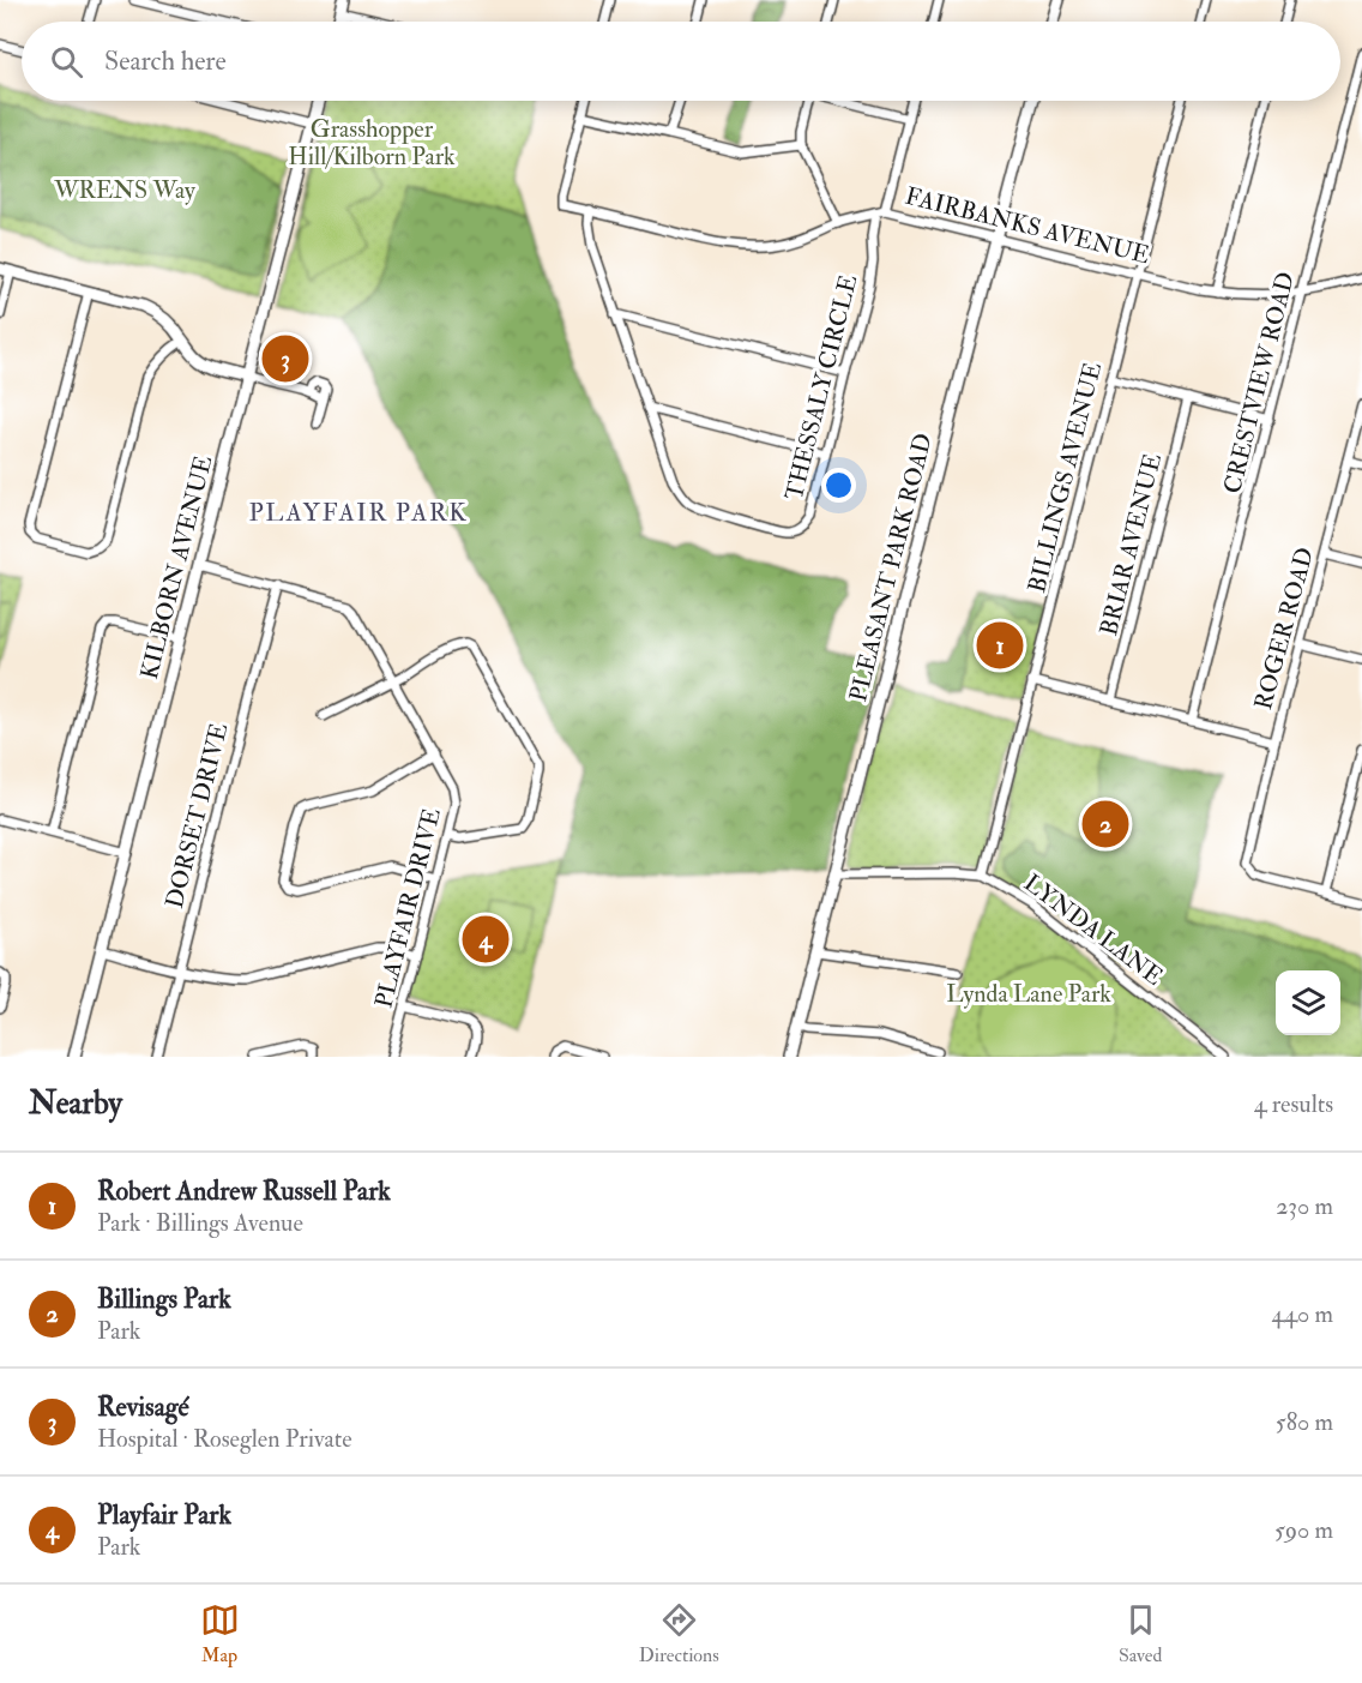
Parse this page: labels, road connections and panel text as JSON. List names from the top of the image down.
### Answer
{
  "streets": {
    "street": [
      "FAIRBANKS AVENUE",
      "CRESTVIEW ROAD",
      "THESSALY CIRCLE",
      "BILLINGS AVENUE",
      "BRIAR AVENUE",
      "KILBORN AVENUE",
      "PLEASANT PARK ROAD",
      "ROGER ROAD",
      "DORSET DRIVE",
      "PLAYFAIR DRIVE",
      "LYNDA LANE"
    ]
  },
  "crossings": [
    ["FAIRBANKS AVENUE", "CRESTVIEW ROAD"],
    ["FAIRBANKS AVENUE", "THESSALY CIRCLE"],
    ["FAIRBANKS AVENUE", "BILLINGS AVENUE"],
    ["FAIRBANKS AVENUE", "PLEASANT PARK ROAD"],
    ["BILLINGS AVENUE", "LYNDA LANE"],
    ["KILBORN AVENUE", "PLAYFAIR DRIVE"],
    ["PLEASANT PARK ROAD", "LYNDA LANE"],
    ["DORSET DRIVE", "PLAYFAIR DRIVE"]
  ],
  "districts": ["PLAYFAIR PARK"],
  "parks": ["Grasshopper Hill/Kilborn Park", "WRENS Way", "Lynda Lane Park"],
  "page": {
    "search": "Search here",
    "pins": [
      "3",
      "1",
      "2",
      "4"
    ],
    "heading": ["Nearby", "4 results"],
    "list": [
      {
        "mark": "1",
        "name": "Robert Andrew Russell Park",
        "note": "Park · Billings Avenue",
        "value": "230 m"
      },
      {
        "mark": "2",
        "name": "Billings Park",
        "note": "Park",
        "value": "440 m"
      },
      {
        "mark": "3",
        "name": "Revisagé",
        "note": "Hospital · Roseglen Private",
        "value": "580 m"
      },
      {
        "mark": "4",
        "name": "Playfair Park",
        "note": "Park",
        "value": "590 m"
      }
    ],
    "nav": ["Map", "Directions", "Saved"]
  }
}
